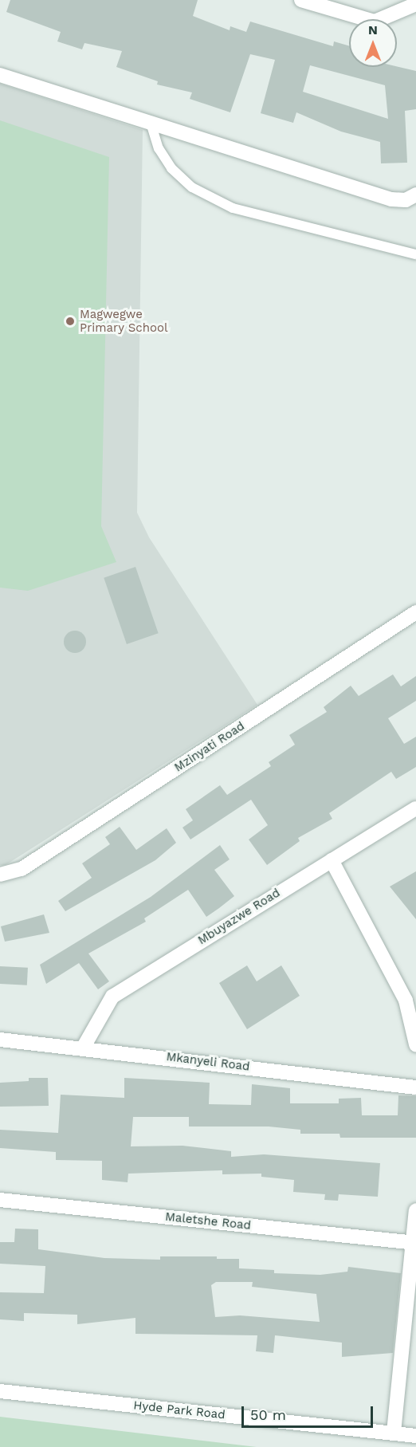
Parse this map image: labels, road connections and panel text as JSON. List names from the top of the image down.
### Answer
{
  "streets": {
    "street": [
      "Mzinyati Road",
      "Mbuyazwe Road",
      "Mkanyeli Road",
      "Maletshe Road",
      "Hyde Park Road"
    ]
  },
  "crossings": [
    ["Mbuyazwe Road", "Mkanyeli Road"]
  ],
  "places": ["Magwegwe Primary School"],
  "scale_bar": "50 m",
  "north": "top"
}
